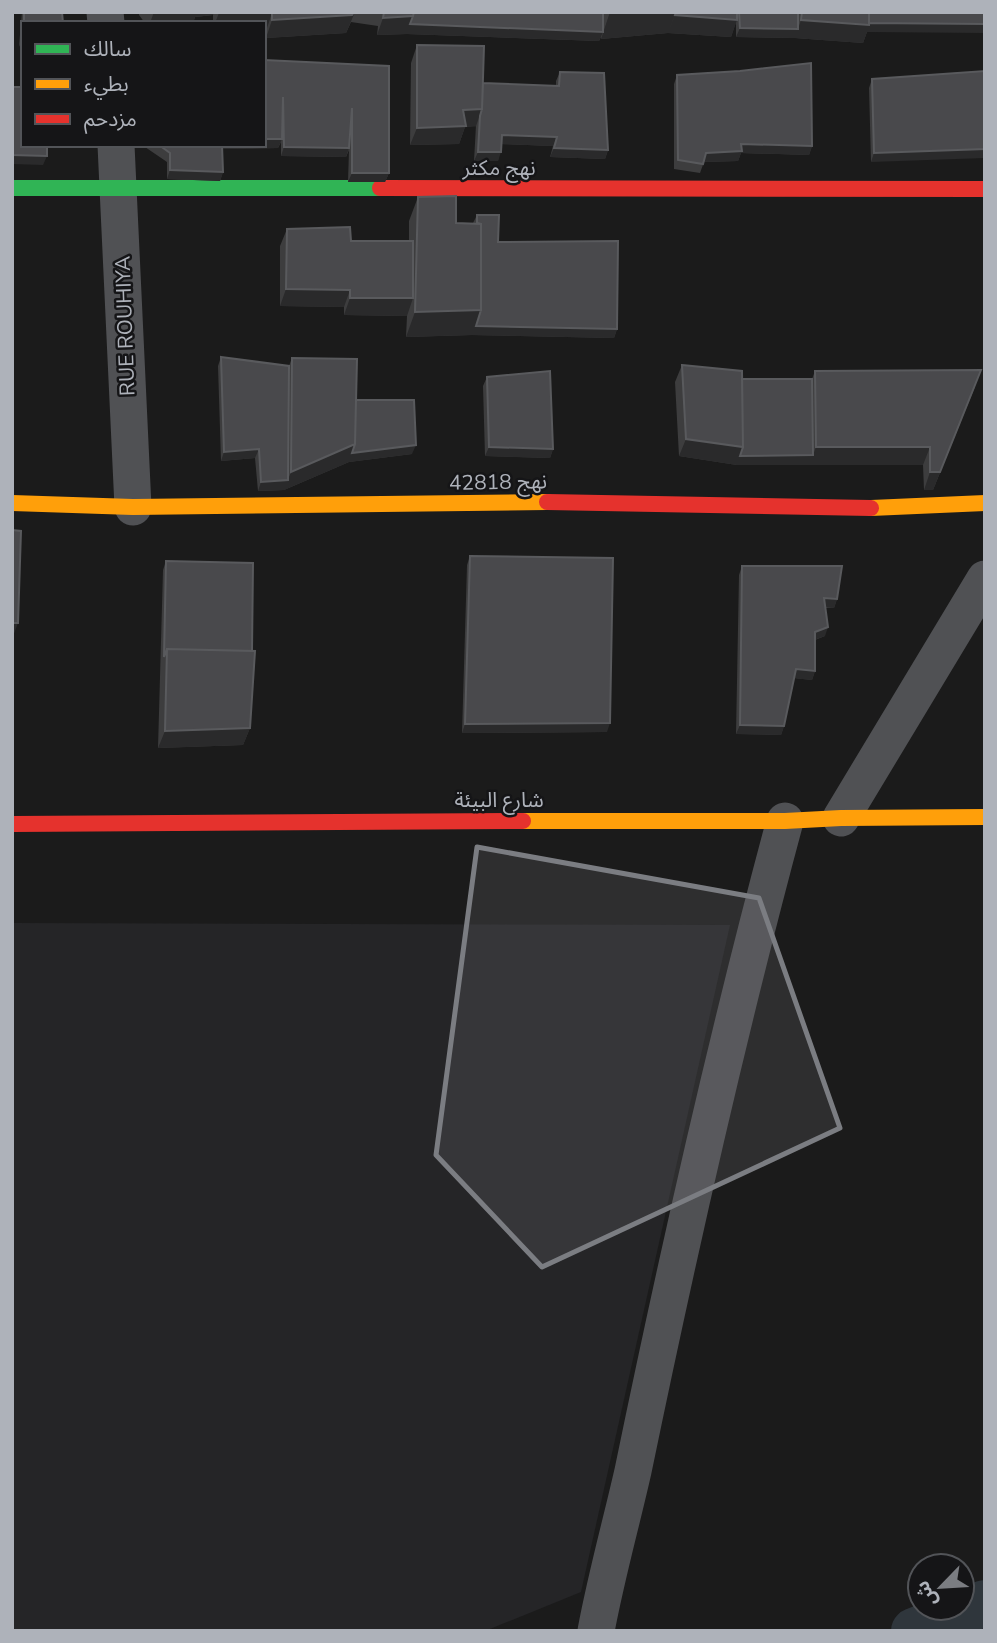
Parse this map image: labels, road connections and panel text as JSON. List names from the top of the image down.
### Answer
{
  "streets": {
    "street": [
      "نهج مكثر",
      "RUE ROUHIYA",
      "نهج 42818",
      "شارع البيئة"
    ]
  },
  "crossings": [
    ["نهج مكثر", "RUE ROUHIYA"],
    ["RUE ROUHIYA", "نهج 42818"]
  ],
  "legend": ["سالك", "بطيء", "مزدحم"],
  "north": "bottom left"
}
